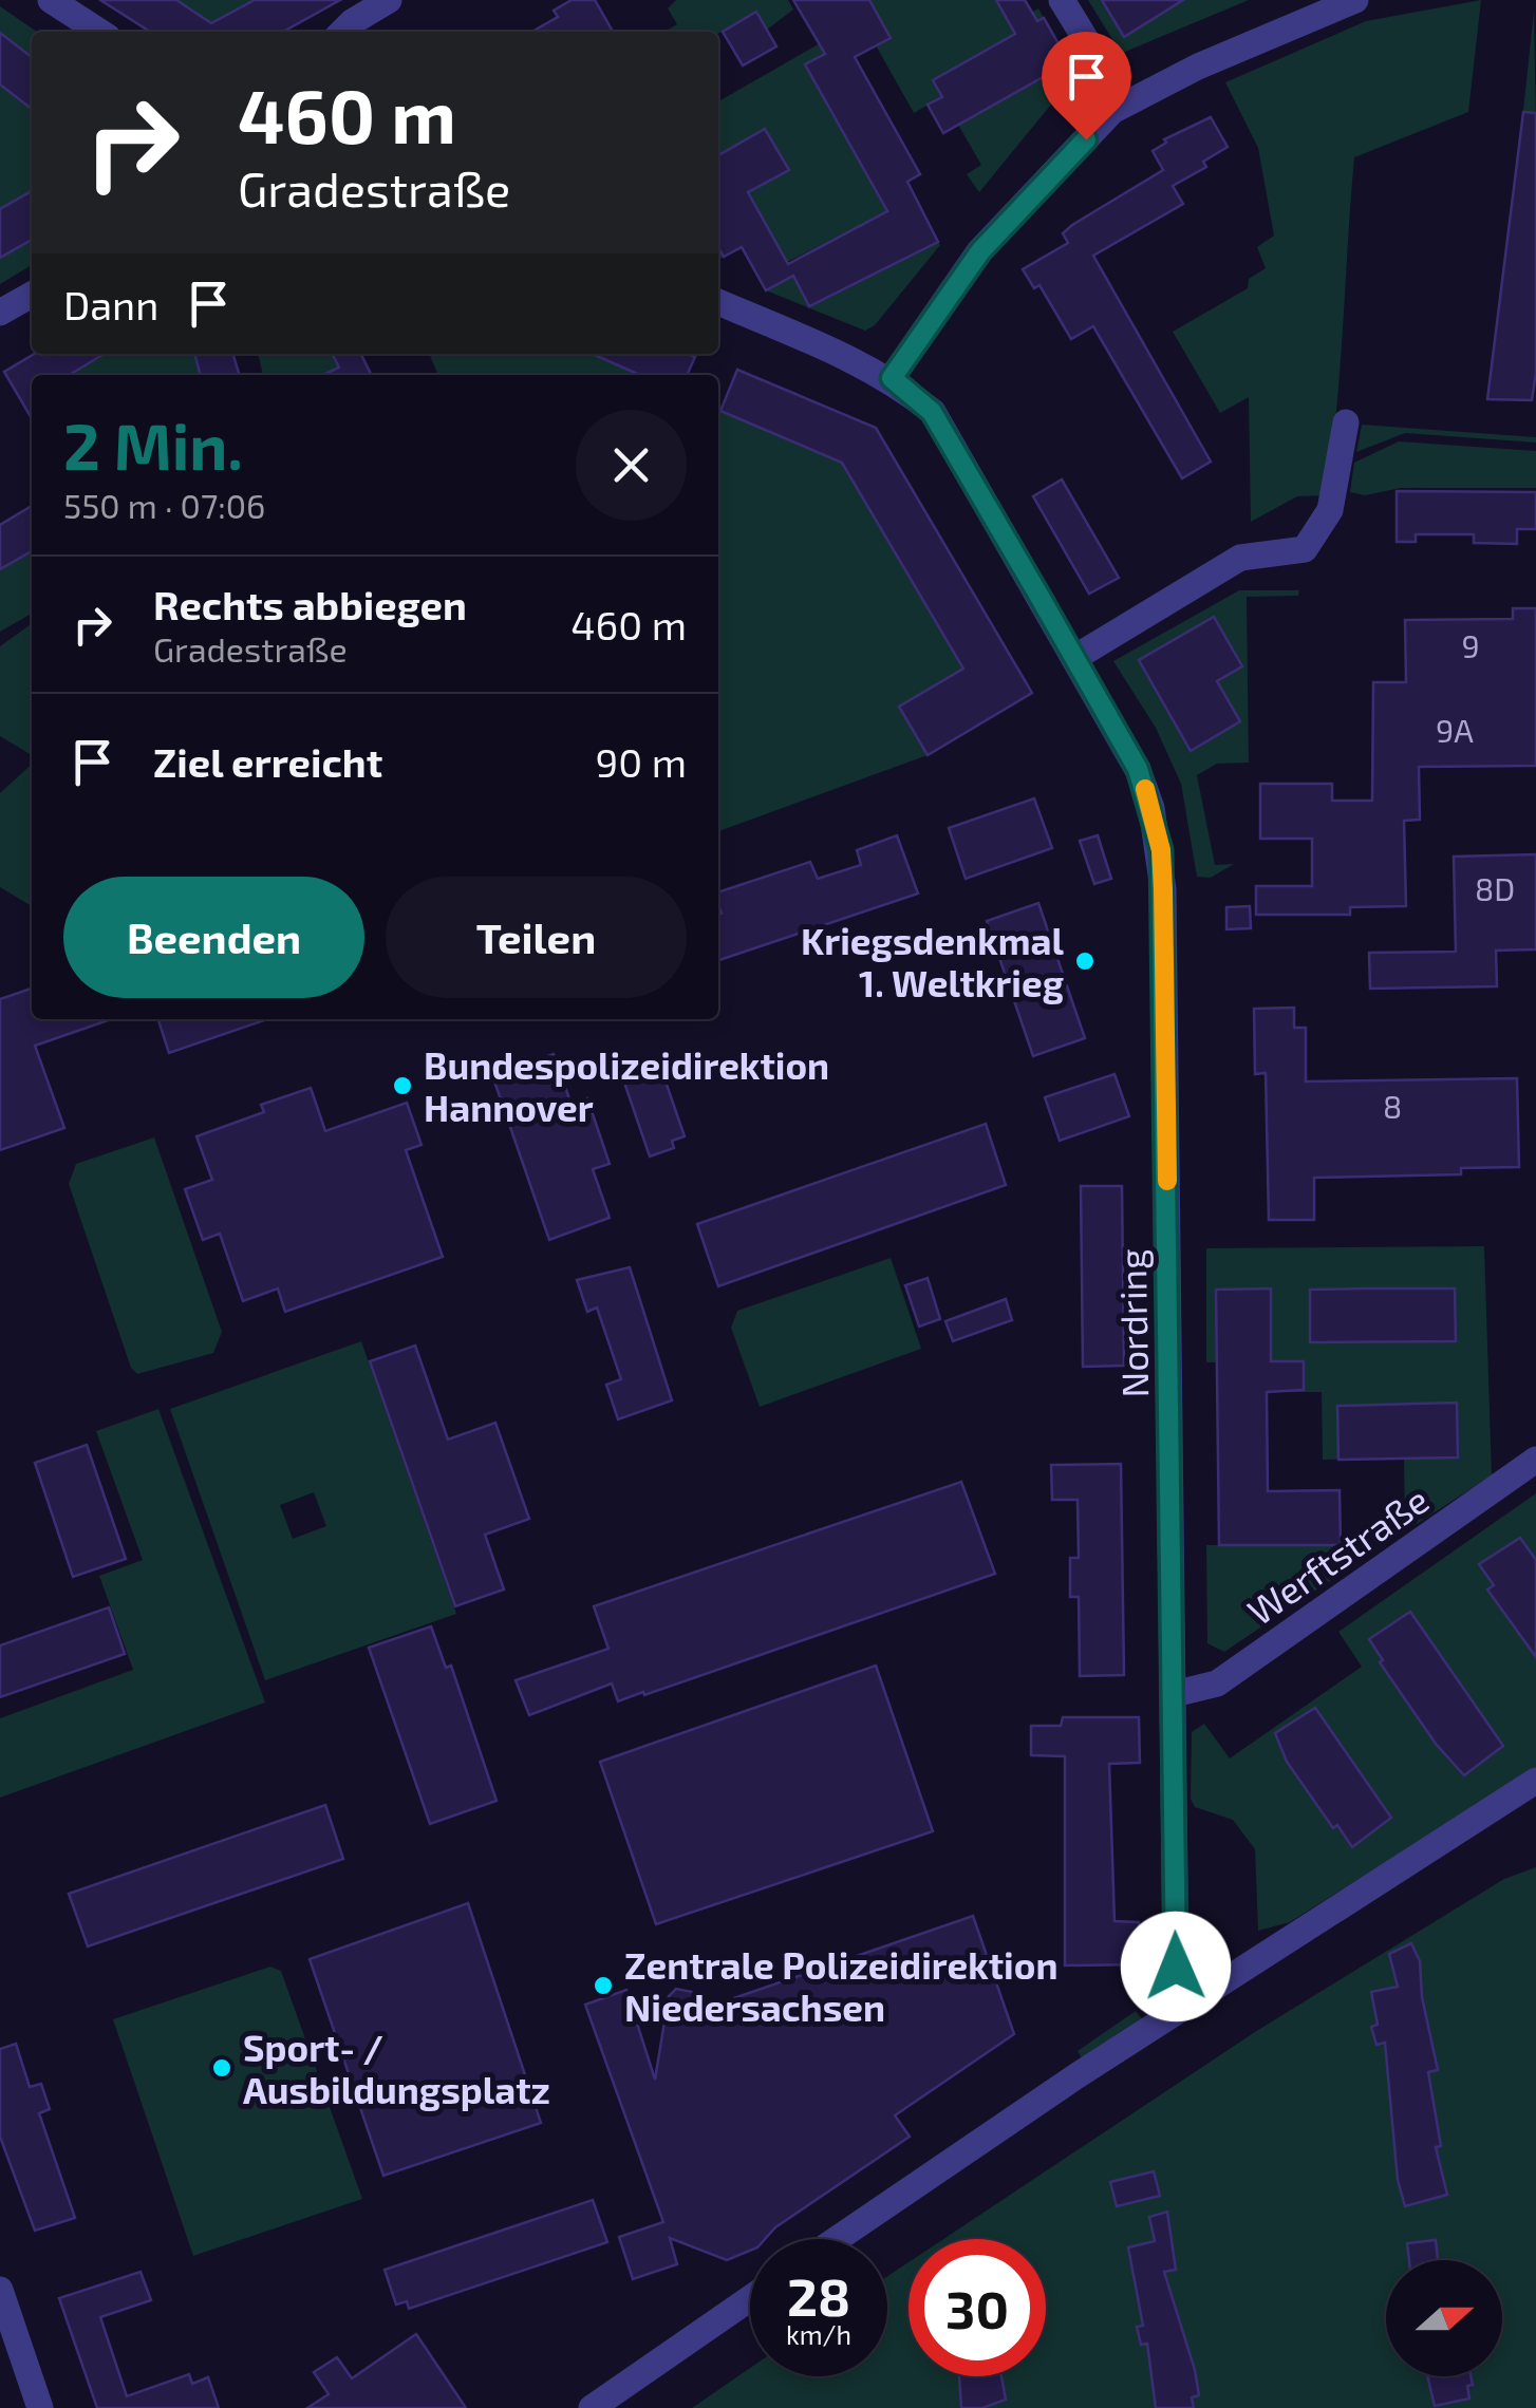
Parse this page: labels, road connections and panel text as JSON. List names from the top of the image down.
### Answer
{
  "streets": {
    "street": ["Nordring", "Werftstraße"]
  },
  "crossings": [
    ["Nordring", "Werftstraße"]
  ],
  "places": [
    "Kriegsdenkmal 1. Weltkrieg",
    "Bundespolizeidirektion Hannover",
    "Zentrale Polizeidirektion Niedersachsen",
    "Sport- / Ausbildungsplatz"
  ],
  "house_numbers": [
    "9",
    "9A",
    "8D",
    "8"
  ],
  "north": "right",
  "page": {
    "turn": ["460 m", "Gradestraße"],
    "then": "Dann",
    "heading": ["2 Min.", "550 m · 07:06"],
    "list": [
      {
        "name": "Rechts abbiegen",
        "note": "Gradestraße",
        "value": "460 m"
      },
      {
        "name": "Ziel erreicht",
        "value": "90 m"
      }
    ],
    "buttons": ["Beenden", "Teilen"],
    "speed": "28 km/h",
    "limit": "30"
  }
}
